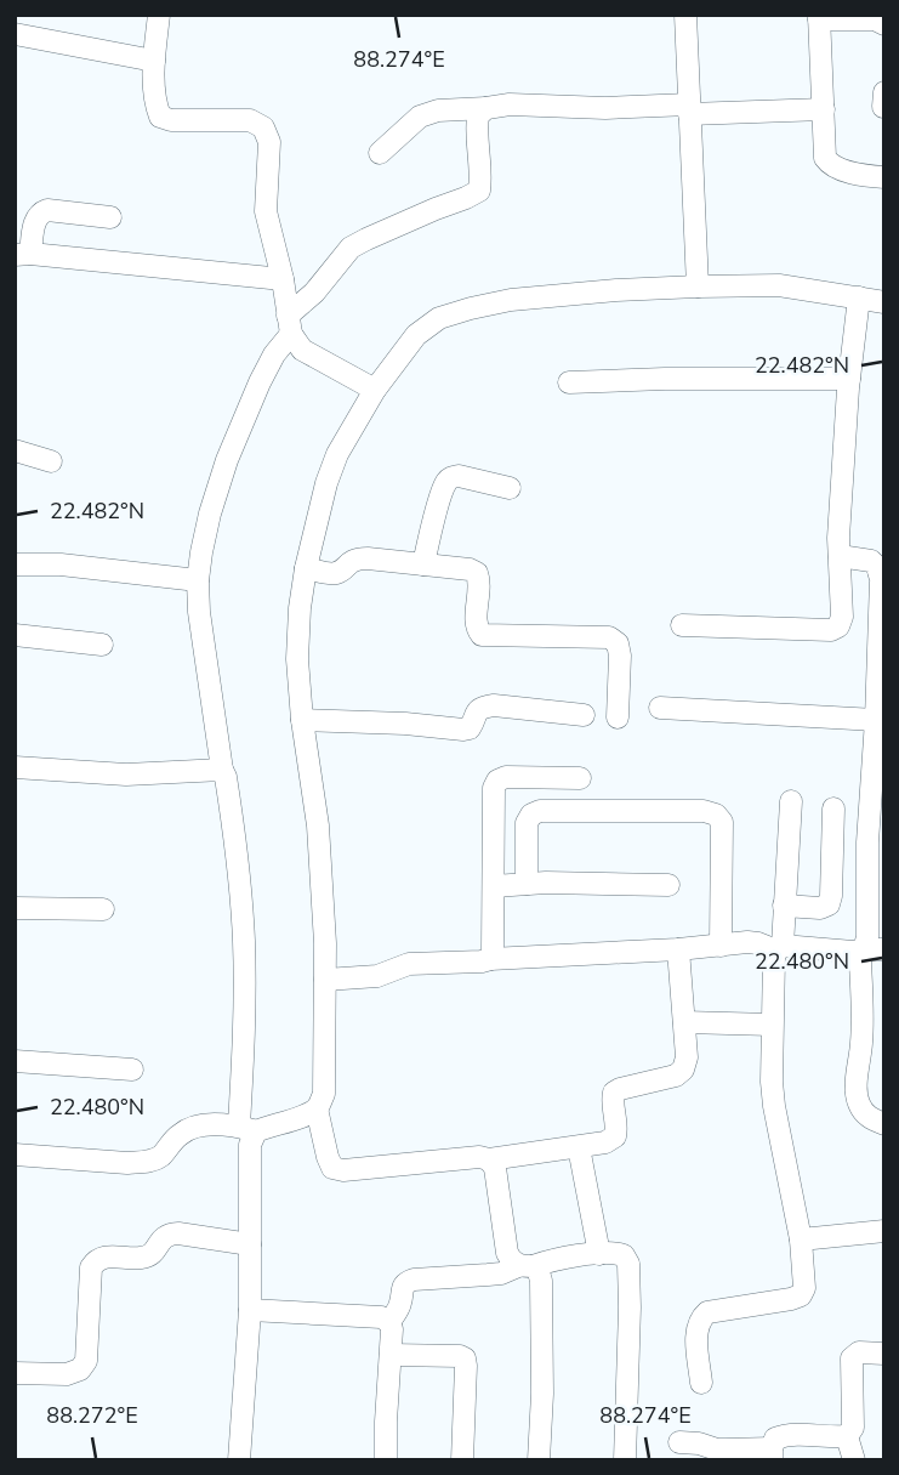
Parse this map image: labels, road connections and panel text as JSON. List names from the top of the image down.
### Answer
{
  "coordinates": [
    "88.274°E",
    "22.482°N",
    "22.480°N",
    "88.272°E"
  ]
}
